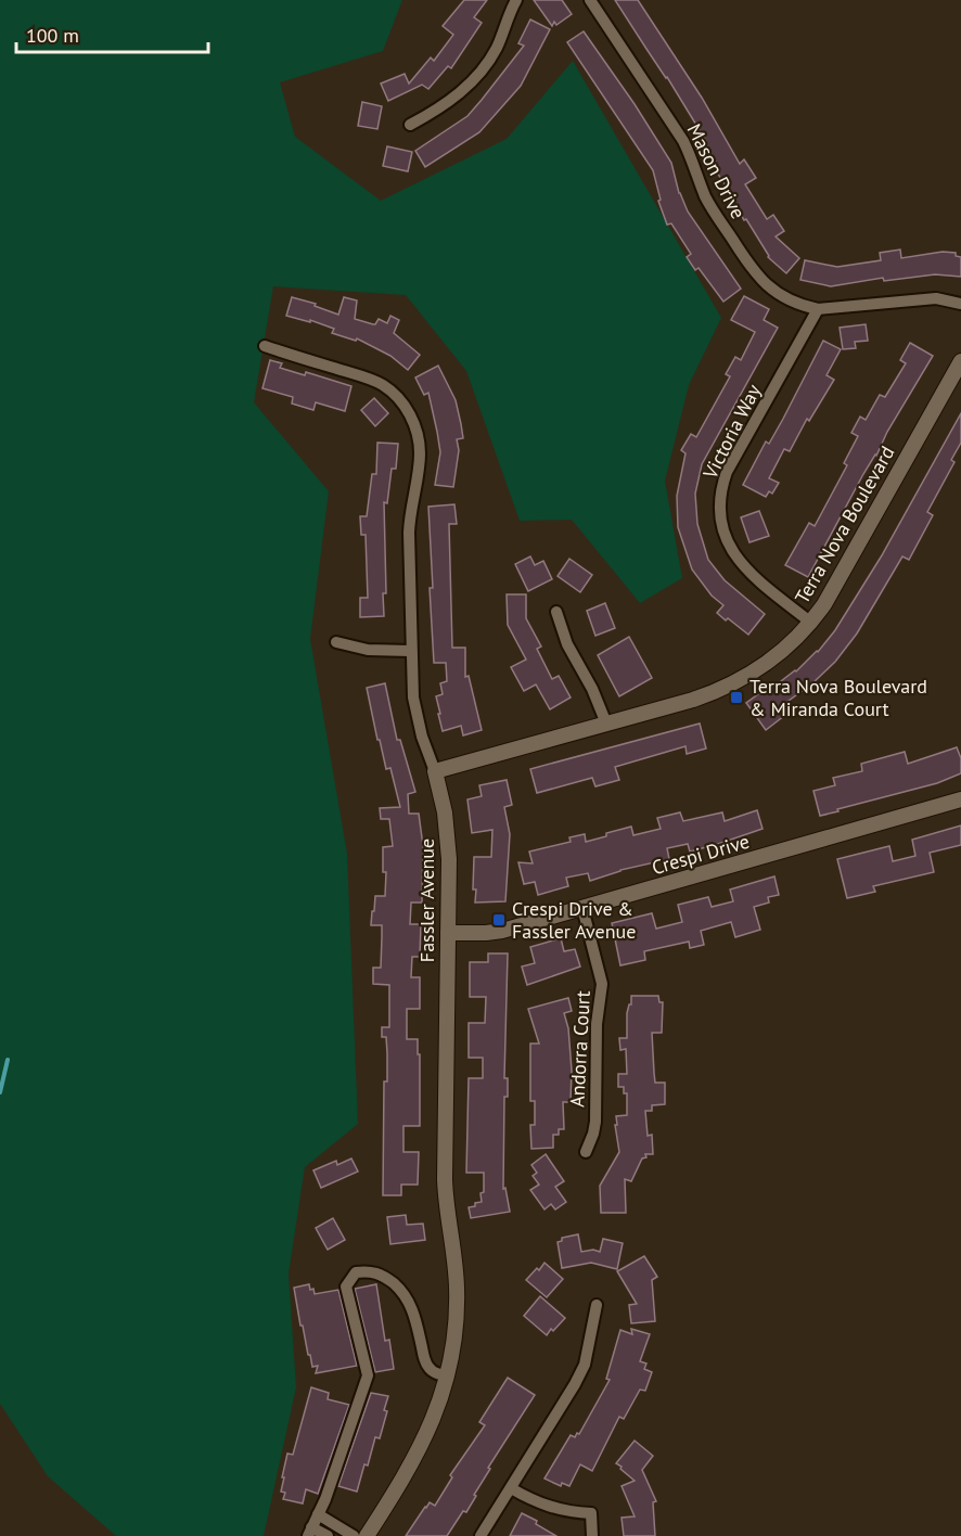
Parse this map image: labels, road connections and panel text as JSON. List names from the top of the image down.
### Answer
{
  "streets": {
    "street": [
      "Mason Drive",
      "Victoria Way",
      "Terra Nova Boulevard",
      "Crespi Drive",
      "Fassler Avenue",
      "Andorra Court"
    ]
  },
  "crossings": [
    ["Mason Drive", "Victoria Way"],
    ["Victoria Way", "Terra Nova Boulevard"],
    ["Terra Nova Boulevard", "Fassler Avenue"],
    ["Crespi Drive", "Fassler Avenue"],
    ["Crespi Drive", "Andorra Court"]
  ],
  "places": {
    "transit": ["Terra Nova Boulevard & Miranda Court", "Crespi Drive & Fassler Avenue"]
  },
  "scale_bar": "100 m"
}
